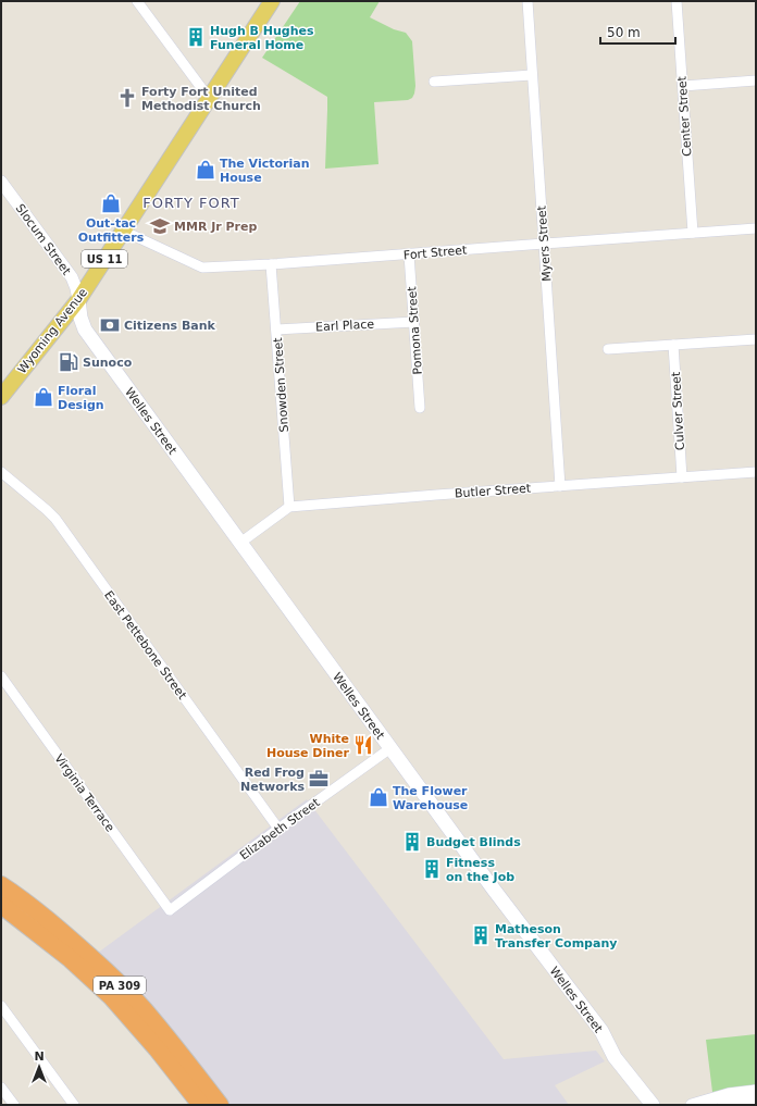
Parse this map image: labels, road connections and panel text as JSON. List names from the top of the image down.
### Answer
{
  "streets": {
    "highway": ["PA 309"],
    "main road": ["US 11", "Wyoming Avenue", "Welles Street"],
    "street": [
      "Center Street",
      "Slocum Street",
      "Myers Street",
      "Fort Street",
      "Earl Place",
      "Pomona Street",
      "Snowden Street",
      "Culver Street",
      "Butler Street",
      "East Pettebone Street",
      "Virginia Terrace",
      "Elizabeth Street"
    ]
  },
  "crossings": [
    ["Center Street", "Fort Street"],
    ["Slocum Street", "Wyoming Avenue"],
    ["Slocum Street", "Welles Street"],
    ["Myers Street", "Fort Street"],
    ["Myers Street", "Butler Street"],
    ["Fort Street", "Wyoming Avenue"],
    ["Fort Street", "Pomona Street"],
    ["Fort Street", "Snowden Street"],
    ["Earl Place", "Pomona Street"],
    ["Earl Place", "Snowden Street"],
    ["Wyoming Avenue", "Welles Street"],
    ["Snowden Street", "Butler Street"],
    ["Culver Street", "Butler Street"],
    ["Welles Street", "Elizabeth Street"],
    ["East Pettebone Street", "Elizabeth Street"],
    ["Virginia Terrace", "Elizabeth Street"]
  ],
  "districts": ["FORTY FORT"],
  "places": {
    "building": [
      "Hugh B Hughes Funeral Home",
      "Budget Blinds",
      "Fitness on the Job",
      "Matheson Transfer Company"
    ],
    "church": ["Forty Fort United Methodist Church"],
    "shop": [
      "The Victorian House",
      "Out-tac Outfitters",
      "Floral Design",
      "The Flower Warehouse"
    ],
    "school or university": ["MMR Jr Prep"],
    "bank": ["Citizens Bank"],
    "fuel station": ["Sunoco"],
    "restaurant": ["White House Diner"],
    "office": ["Red Frog Networks"]
  },
  "scale_bar": "50 m",
  "north": "top"
}
